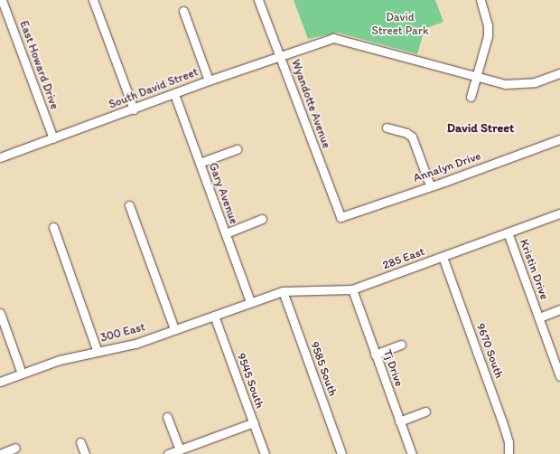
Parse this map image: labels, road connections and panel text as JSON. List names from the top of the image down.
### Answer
{
  "streets": {
    "street": [
      "East Howard Drive",
      "South David Street",
      "Wyandotte Avenue",
      "Annalyn Drive",
      "Gary Avenue",
      "285 East",
      "Kristin Drive",
      "300 East",
      "9670 South",
      "Tj Drive",
      "9585 South",
      "9545 South"
    ]
  },
  "crossings": [
    ["East Howard Drive", "South David Street"],
    ["South David Street", "Wyandotte Avenue"],
    ["South David Street", "Gary Avenue"],
    ["Wyandotte Avenue", "Annalyn Drive"],
    ["Gary Avenue", "285 East"],
    ["Gary Avenue", "300 East"],
    ["285 East", "Kristin Drive"],
    ["285 East", "300 East"],
    ["285 East", "9670 South"],
    ["285 East", "Tj Drive"],
    ["285 East", "9585 South"],
    ["300 East", "9545 South"]
  ],
  "districts": ["David Street"],
  "parks": ["David Street Park"]
}
